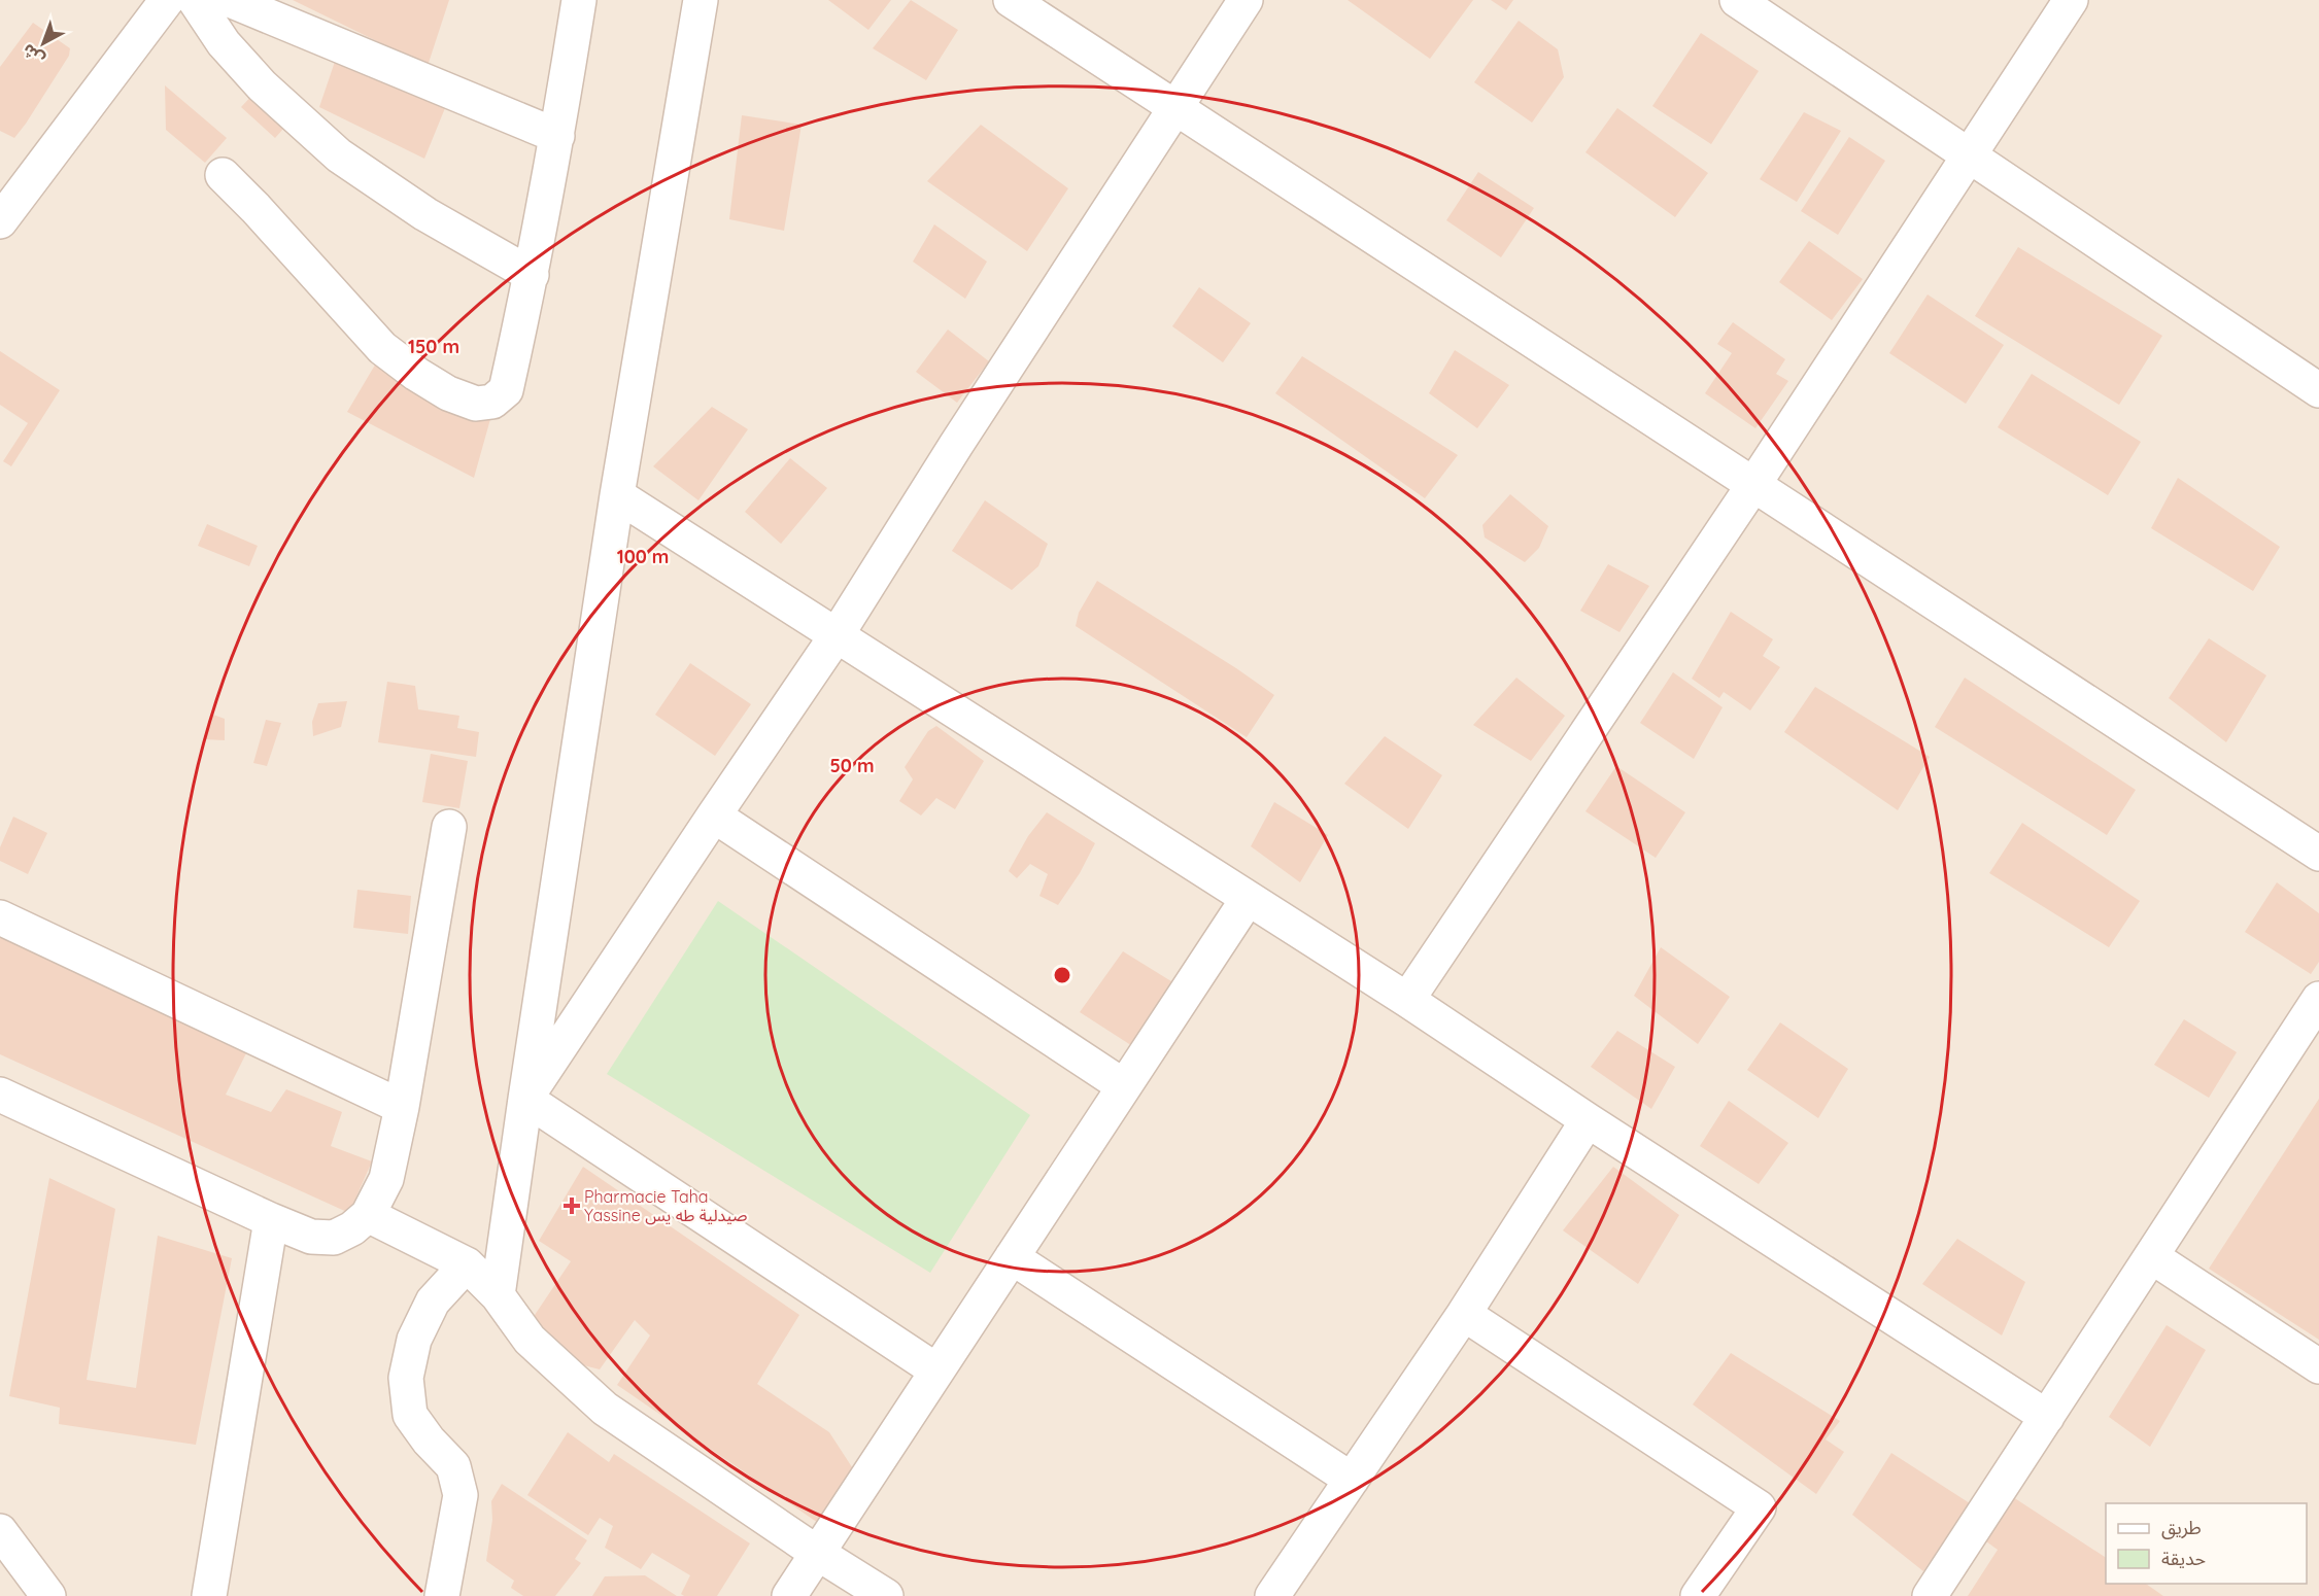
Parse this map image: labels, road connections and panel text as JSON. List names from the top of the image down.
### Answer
{
  "places": {
    "health": ["Pharmacie Taha Yassine صيدلية طه يس"]
  },
  "legend": ["طريق", "حديقة"],
  "north": "bottom left",
  "rings": ["150 m", "100 m", "50 m"]
}
